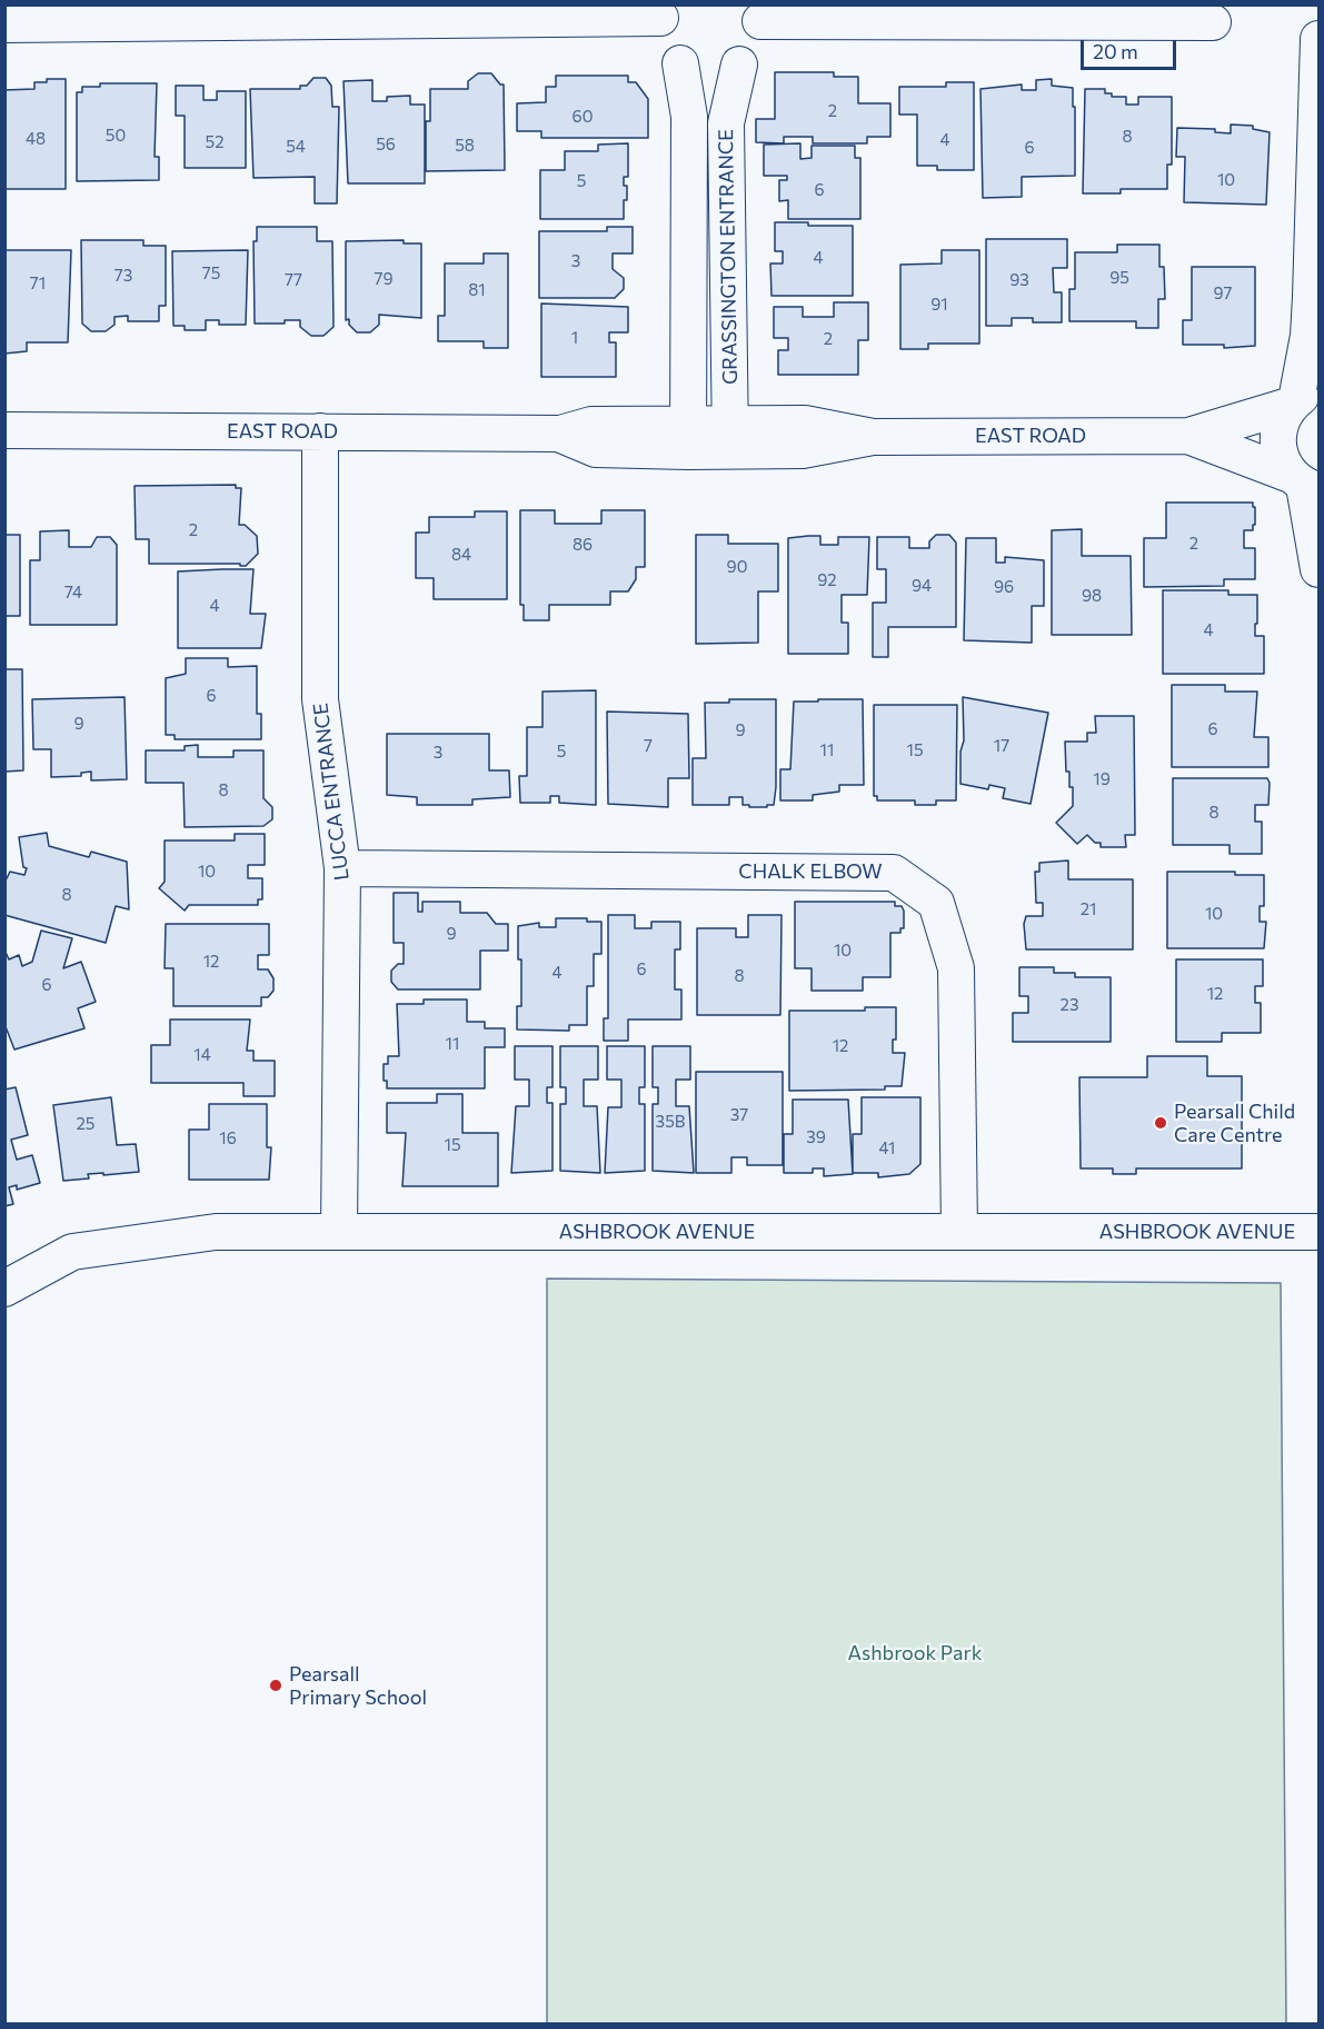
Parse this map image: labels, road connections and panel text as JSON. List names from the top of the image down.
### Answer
{
  "streets": {
    "street": [
      "GRASSINGTON ENTRANCE",
      "EAST ROAD",
      "LUCCA ENTRANCE",
      "CHALK ELBOW",
      "ASHBROOK AVENUE"
    ]
  },
  "crossings": [
    ["GRASSINGTON ENTRANCE", "EAST ROAD"],
    ["EAST ROAD", "LUCCA ENTRANCE"],
    ["LUCCA ENTRANCE", "CHALK ELBOW"],
    ["LUCCA ENTRANCE", "ASHBROOK AVENUE"],
    ["CHALK ELBOW", "ASHBROOK AVENUE"]
  ],
  "parks": ["Ashbrook Park"],
  "places": ["Pearsall Child Care Centre", "Pearsall Primary School"],
  "house_numbers": [
    "2",
    "60",
    "50",
    "8",
    "48",
    "4",
    "52",
    "56",
    "58",
    "54",
    "6",
    "10",
    "5",
    "6",
    "4",
    "3",
    "75",
    "73",
    "95",
    "79",
    "77",
    "93",
    "71",
    "81",
    "97",
    "91",
    "1",
    "2",
    "2",
    "2",
    "86",
    "84",
    "90",
    "92",
    "94",
    "96",
    "74",
    "98",
    "4",
    "4",
    "6",
    "9",
    "6",
    "9",
    "7",
    "17",
    "11",
    "15",
    "5",
    "3",
    "19",
    "8",
    "8",
    "10",
    "8",
    "21",
    "10",
    "9",
    "10",
    "12",
    "6",
    "4",
    "8",
    "6",
    "12",
    "23",
    "11",
    "12",
    "14",
    "37",
    "35B",
    "25",
    "39",
    "16",
    "15",
    "41"
  ],
  "scale_bar": "20 m"
}
